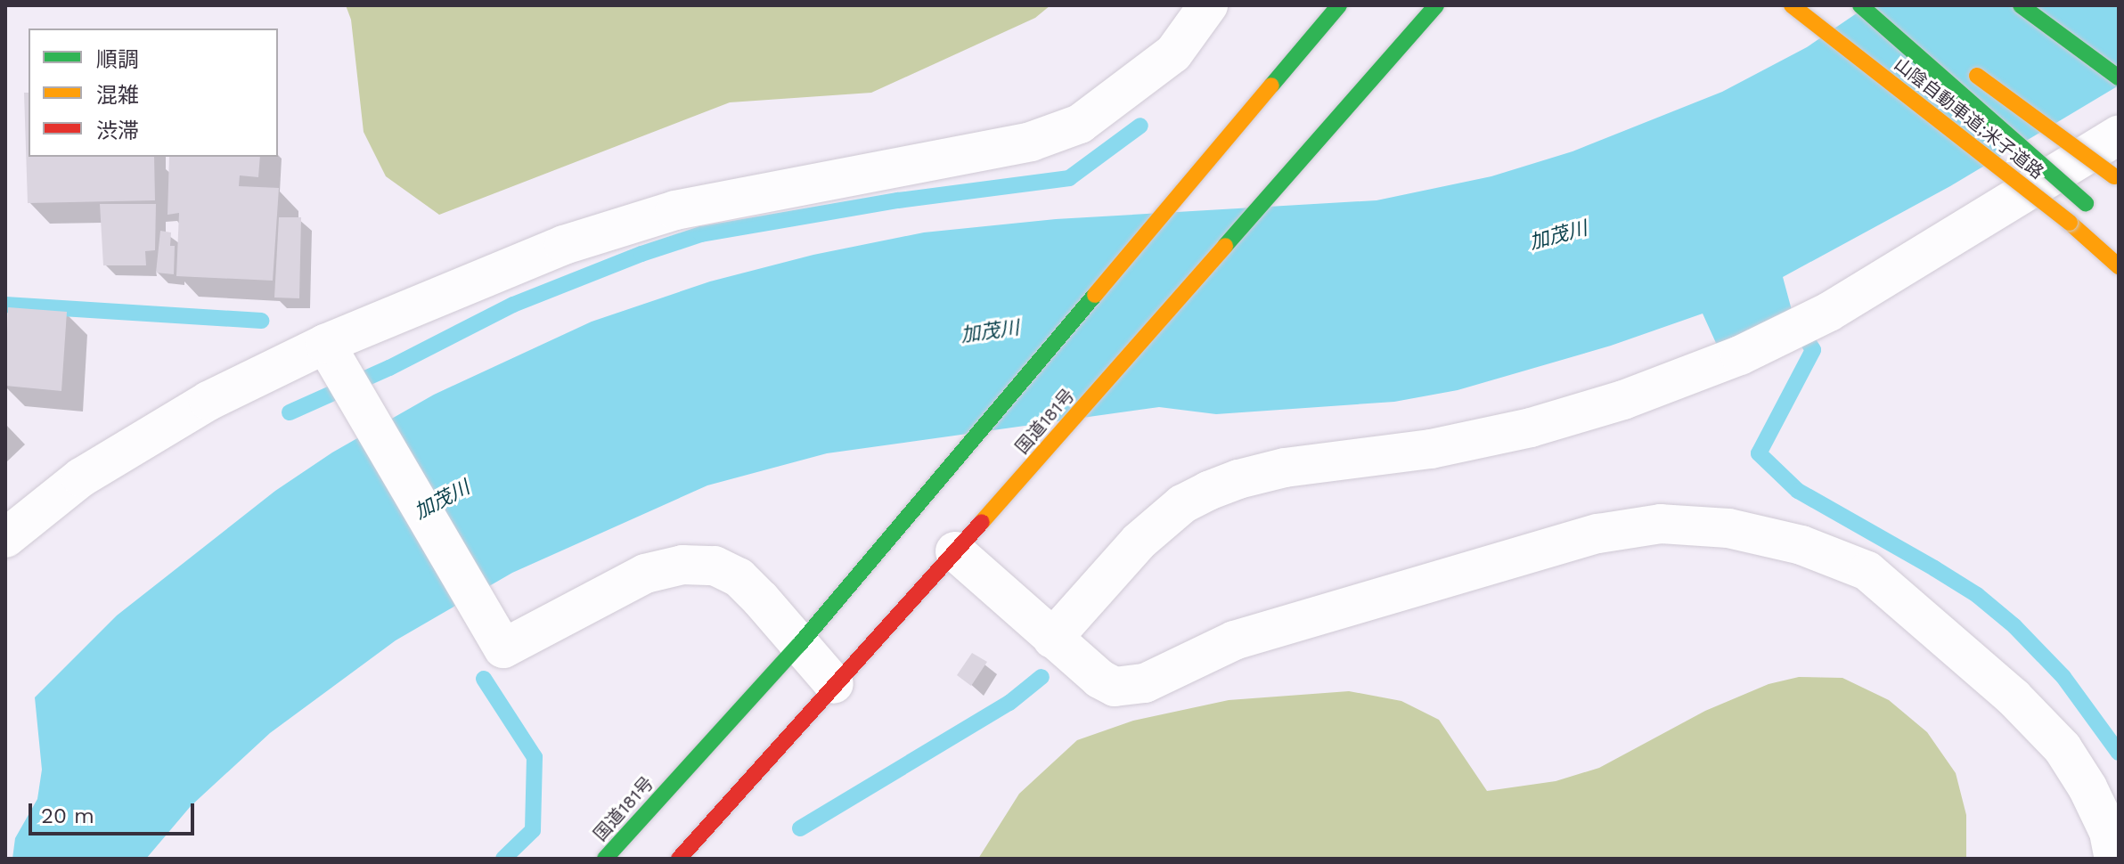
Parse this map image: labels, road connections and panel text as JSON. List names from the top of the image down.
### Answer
{
  "streets": {
    "main road": ["山陰自動車道;米子道路", "国道181号"]
  },
  "water": ["加茂川"],
  "legend": ["順調", "混雑", "渋滞"],
  "scale_bar": "20 m"
}
